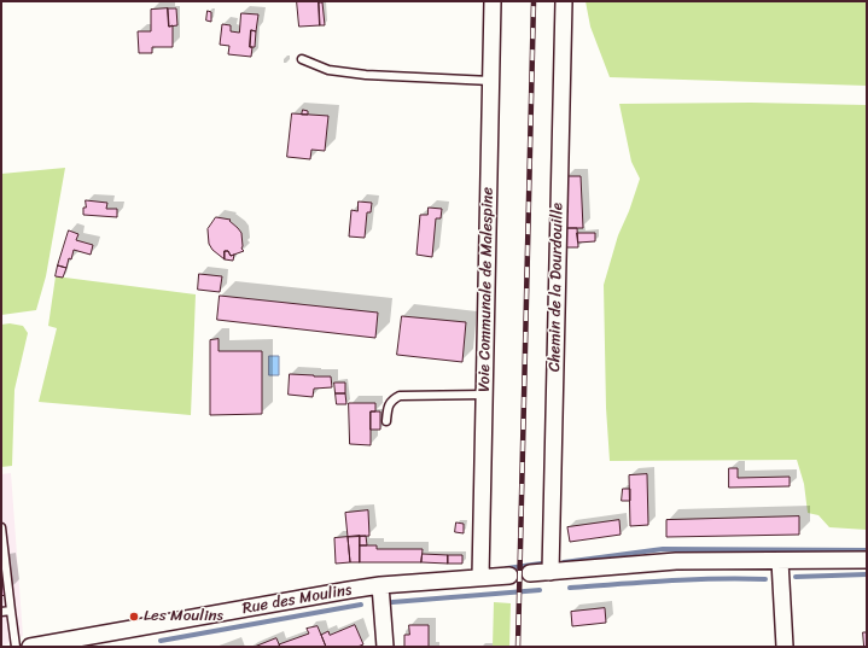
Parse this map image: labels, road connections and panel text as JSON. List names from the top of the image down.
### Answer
{
  "streets": {
    "street": ["Chemin de la Dourdouille", "Voie Communale de Malespine", "Rue des Moulins"]
  },
  "crossings": [
    ["Voie Communale de Malespine", "Rue des Moulins"]
  ],
  "places": ["Les Moulins"]
}
